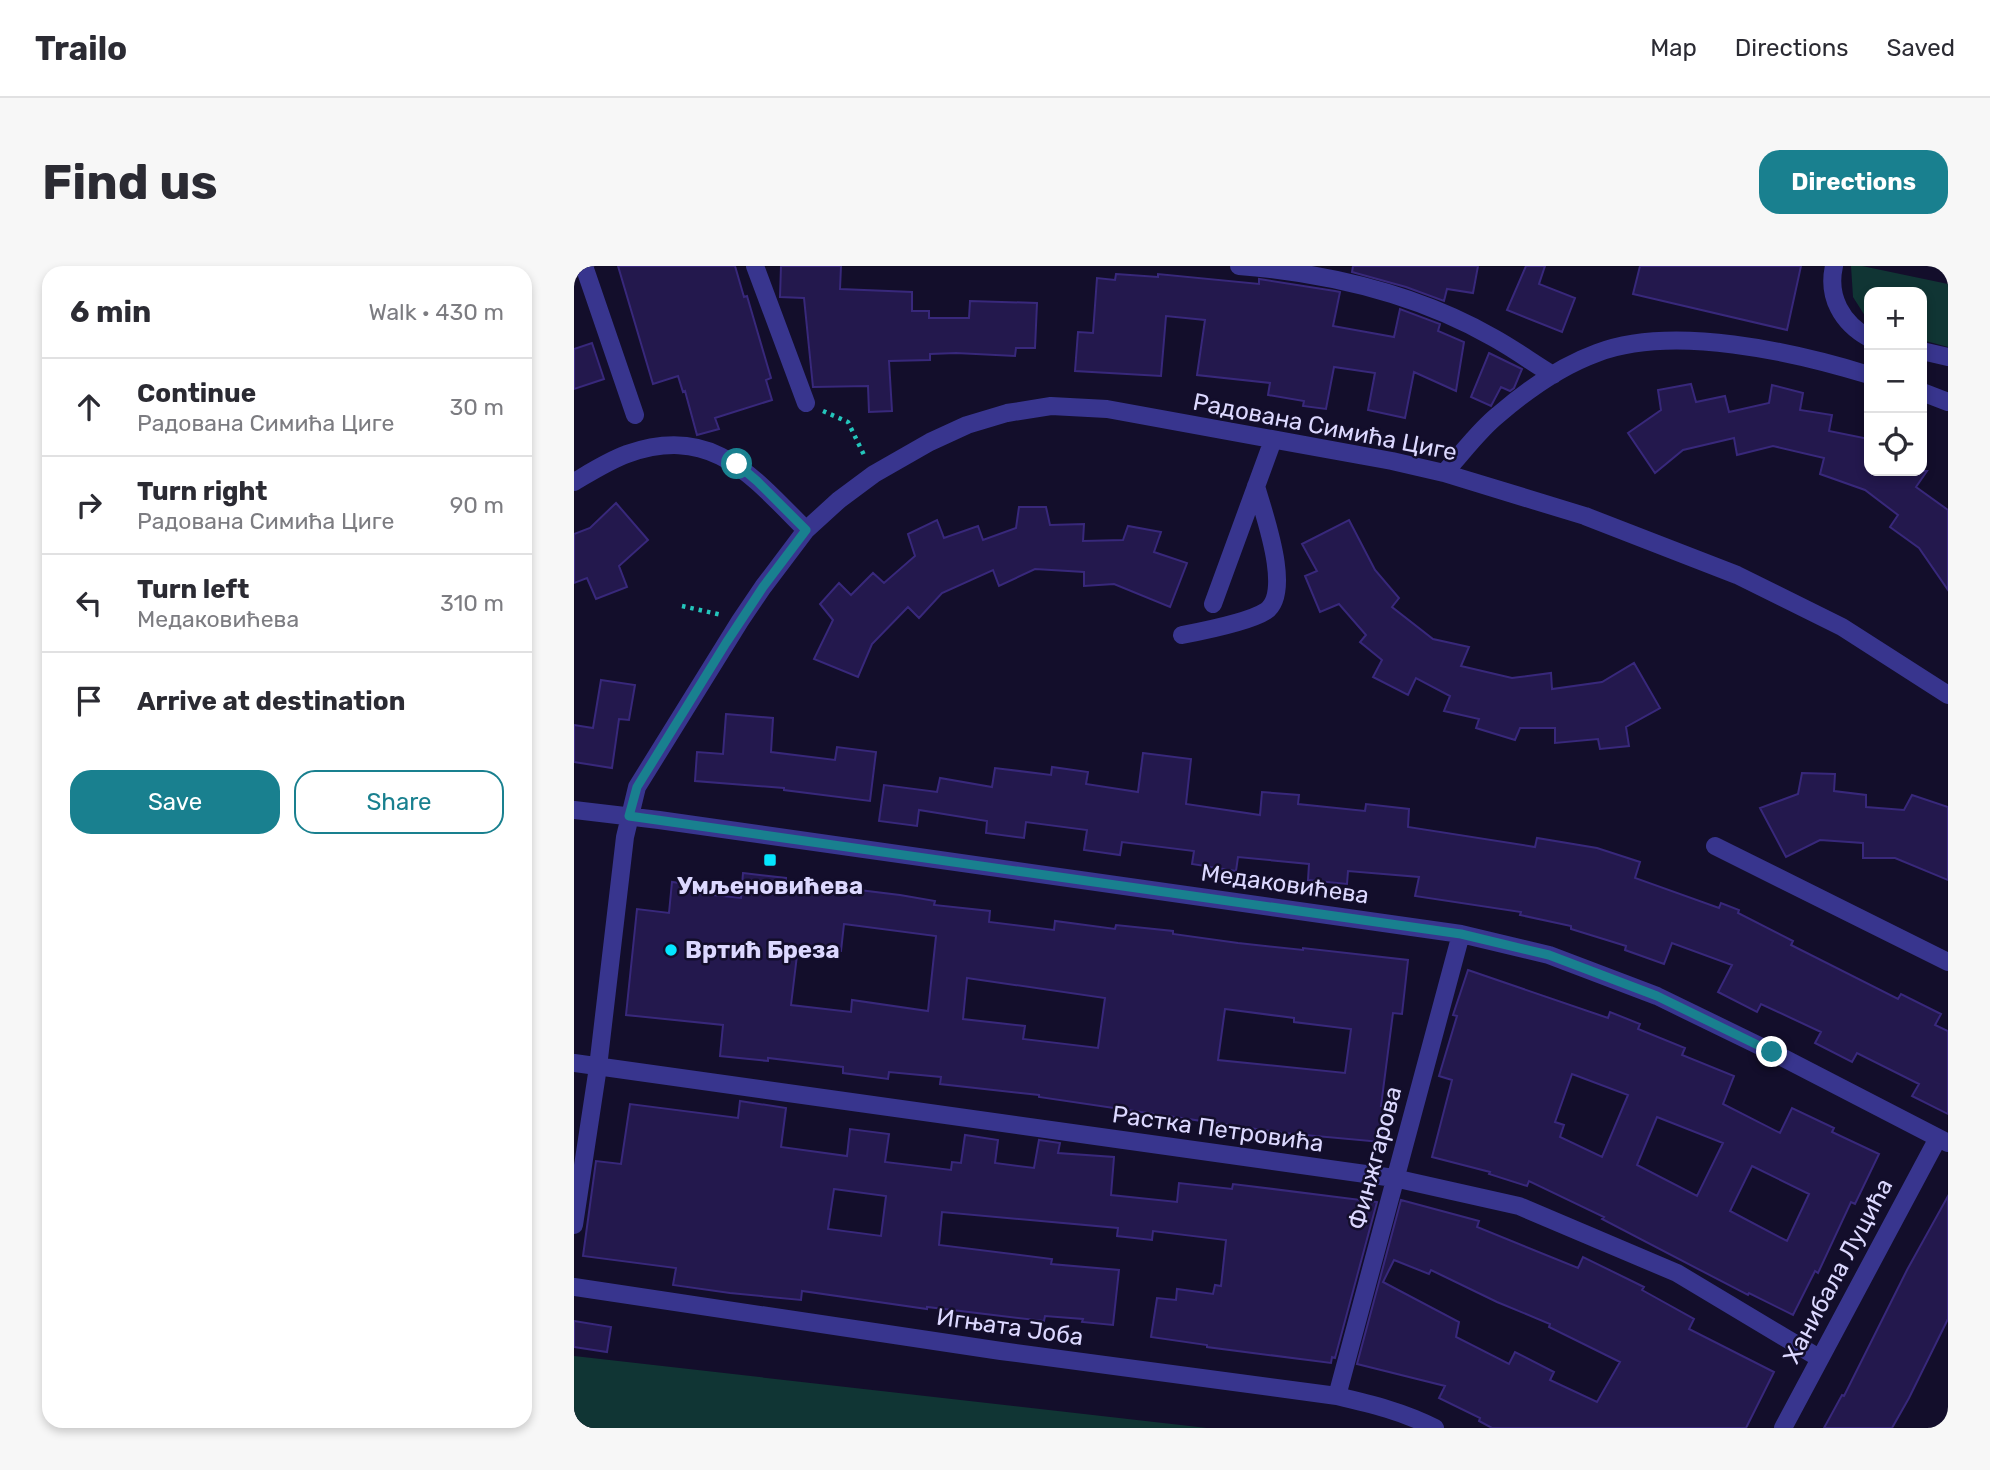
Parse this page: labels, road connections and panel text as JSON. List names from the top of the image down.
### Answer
{
  "streets": {
    "street": [
      "Радована Симића Циге",
      "Медаковићева",
      "Растка Петровића",
      "Финжгарова",
      "Ханибала Луцића",
      "Игњата Јоба"
    ]
  },
  "crossings": [
    ["Радована Симића Циге", "Медаковићева"],
    ["Радована Симића Циге", "Растка Петровића"],
    ["Медаковићева", "Финжгарова"],
    ["Медаковићева", "Ханибала Луцића"],
    ["Растка Петровића", "Финжгарова"],
    ["Растка Петровића", "Ханибала Луцића"],
    ["Финжгарова", "Игњата Јоба"]
  ],
  "places": {
    "transit": ["Умљеновићева"],
    "other": ["Вртић Бреза"]
  },
  "page": {
    "header": "Trailo",
    "nav": ["Map", "Directions", "Saved"],
    "buttons": [
      "Directions",
      ["Save", "Share"]
    ],
    "title": "Find us",
    "heading": ["6 min", "Walk · 430 m"],
    "map_buttons": ["+", "−"],
    "list": [
      ["Continue", "Радована Симића Циге", "30 m"],
      ["Turn right", "Радована Симића Циге", "90 m"],
      ["Turn left", "Медаковићева", "310 m"],
      "Arrive at destination"
    ]
  }
}
